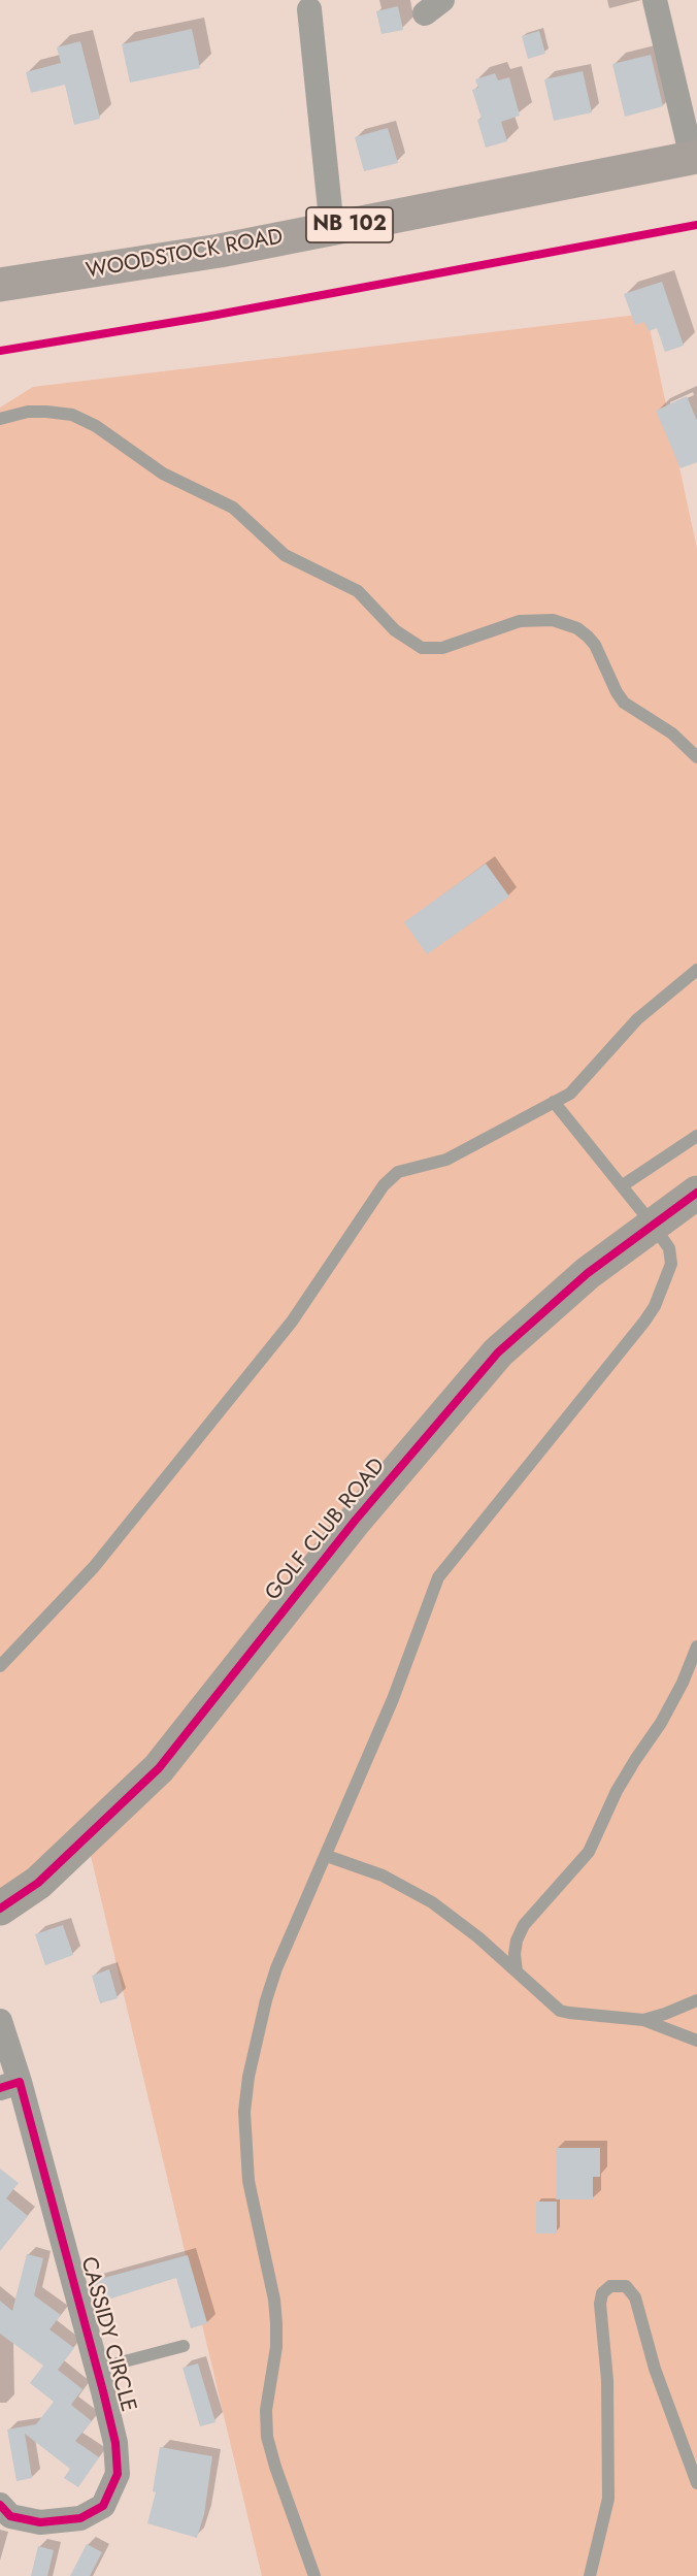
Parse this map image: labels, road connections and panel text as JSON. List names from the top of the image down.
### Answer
{
  "streets": {
    "main road": ["NB 102", "WOODSTOCK ROAD"],
    "street": ["GOLF CLUB ROAD", "CASSIDY CIRCLE"]
  }
}
